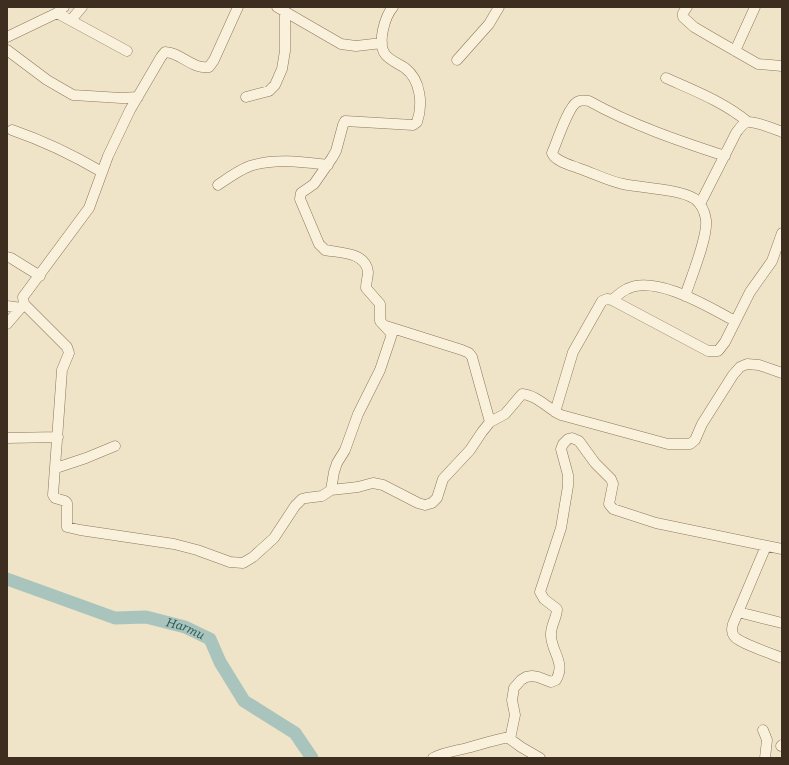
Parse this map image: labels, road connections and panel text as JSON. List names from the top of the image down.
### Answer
{
  "water": ["Harmu"]
}
